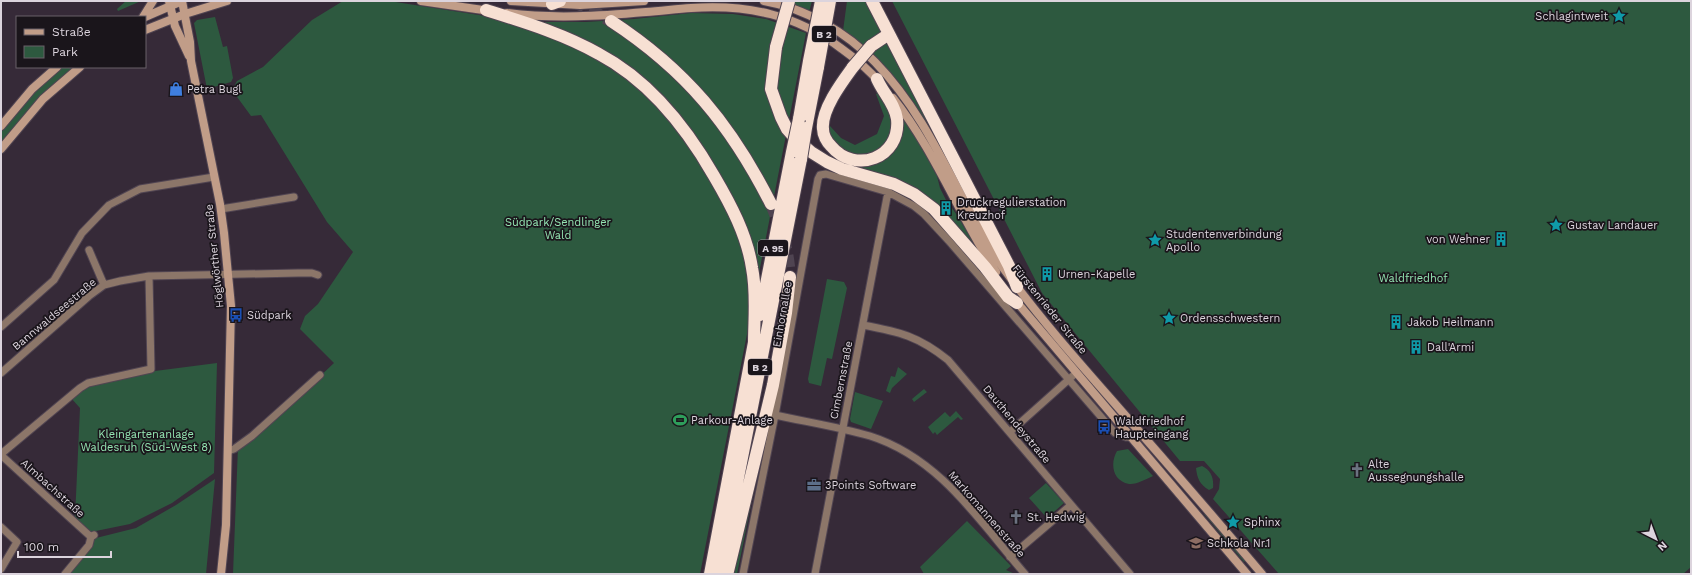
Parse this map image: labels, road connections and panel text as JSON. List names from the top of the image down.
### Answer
{
  "streets": {
    "highway": ["B 2", "A 95"],
    "main road": ["Höglwörther Straße", "Fürstenrieder Straße"],
    "street": [
      "Bannwaldseestraße",
      "Einhornallee",
      "Cimbernstraße",
      "Dauthendeystraße",
      "Almbachstraße",
      "Markomannenstraße"
    ]
  },
  "crossings": [
    ["B 2", "A 95"],
    ["Höglwörther Straße", "Bannwaldseestraße"],
    ["Fürstenrieder Straße", "Einhornallee"],
    ["Fürstenrieder Straße", "Cimbernstraße"],
    ["Einhornallee", "Markomannenstraße"],
    ["Cimbernstraße", "Dauthendeystraße"],
    ["Cimbernstraße", "Markomannenstraße"]
  ],
  "parks": ["Südpark/Sendlinger Wald", "Waldfriedhof", "Kleingartenanlage Waldesruh (Süd-West 8)"],
  "places": {
    "place": [
      "Schlagintweit",
      "Gustav Landauer",
      "Studentenverbindung Apollo",
      "Ordensschwestern",
      "Sphinx"
    ],
    "shop": ["Petra Bugl"],
    "building": [
      "Druckregulierstation Kreuzhof",
      "von Wehner",
      "Urnen-Kapelle",
      "Jakob Heilmann",
      "Dall'Armi"
    ],
    "bus stop": ["Südpark", "Waldfriedhof Haupteingang"],
    "sports": ["Parkour-Anlage"],
    "church": ["Alte Aussegnungshalle", "St. Hedwig"],
    "office": ["3Points Software"],
    "school or university": ["Schkola Nr.1"]
  },
  "legend": ["Straße", "Park"],
  "scale_bar": "100 m",
  "north": "bottom right"
}
